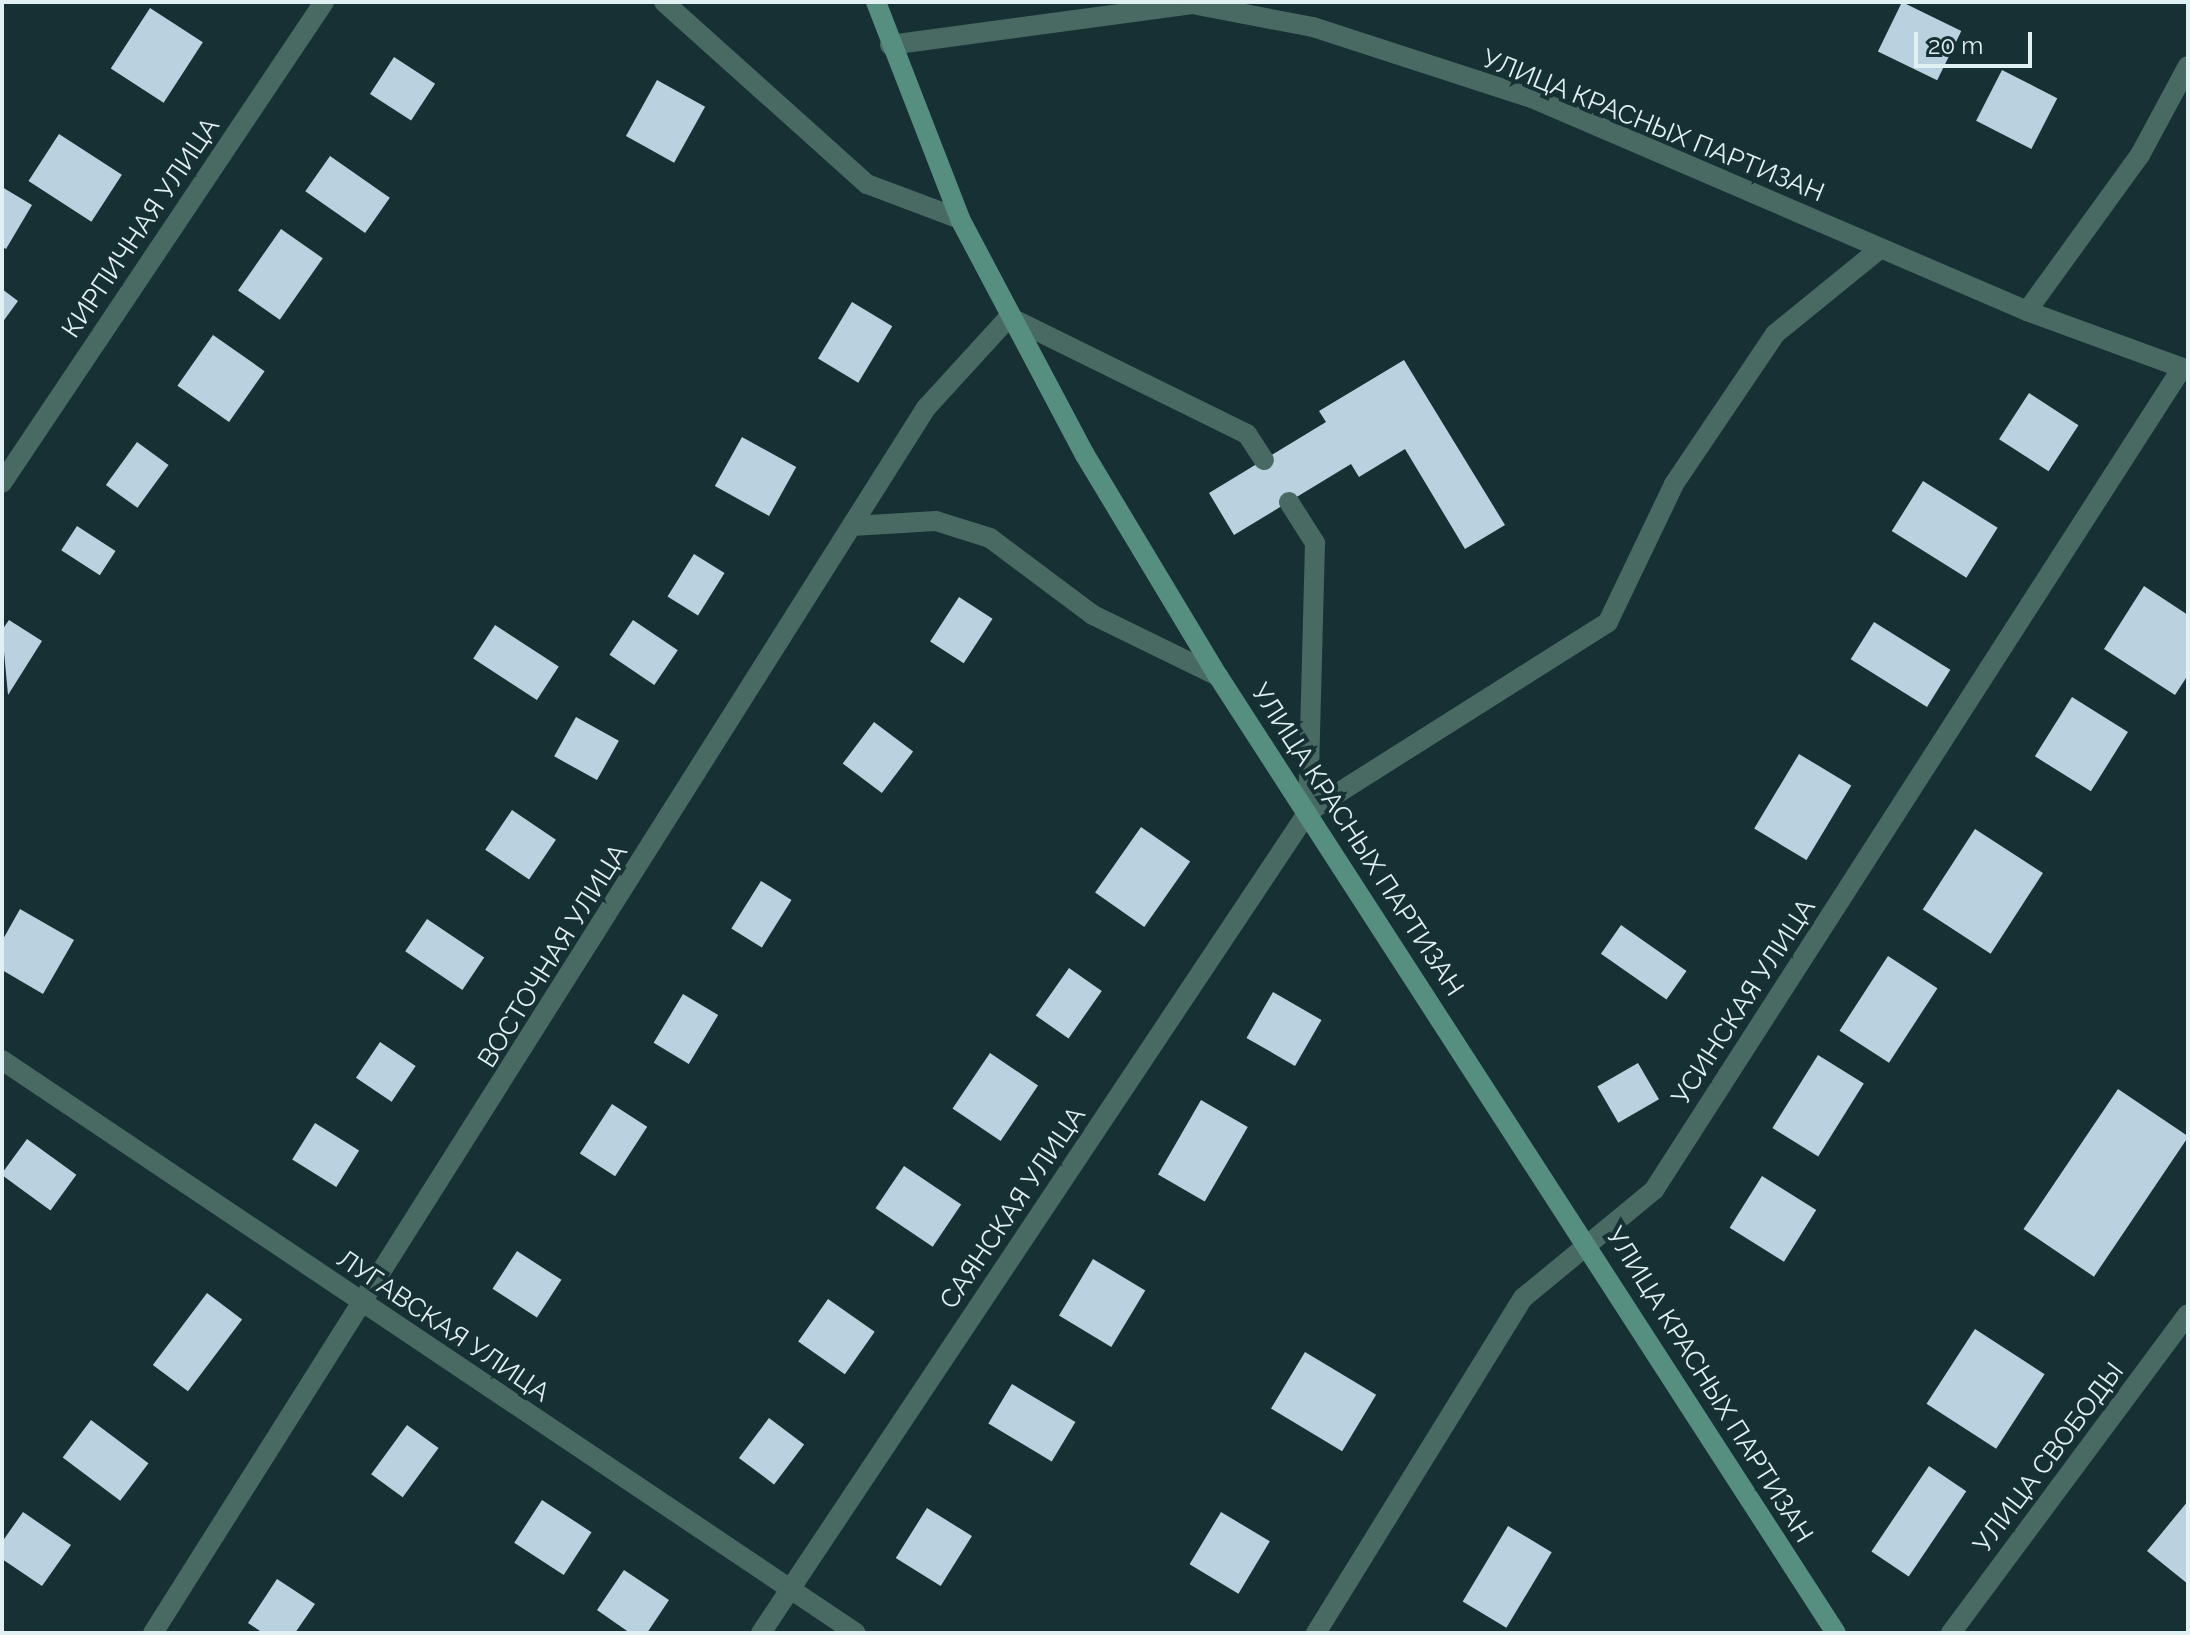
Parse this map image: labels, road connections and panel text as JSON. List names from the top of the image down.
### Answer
{
  "streets": {
    "main road": ["УЛИЦА КРАСНЫХ ПАРТИЗАН"],
    "street": [
      "КИРПИЧНАЯ УЛИЦА",
      "ВОСТОЧНАЯ УЛИЦА",
      "УСИНСКАЯ УЛИЦА",
      "САЯНСКАЯ УЛИЦА",
      "ЛУГАВСКАЯ УЛИЦА",
      "УЛИЦА СВОБОДЫ"
    ]
  },
  "crossings": [
    ["УЛИЦА КРАСНЫХ ПАРТИЗАН", "ВОСТОЧНАЯ УЛИЦА"],
    ["УЛИЦА КРАСНЫХ ПАРТИЗАН", "УСИНСКАЯ УЛИЦА"],
    ["УЛИЦА КРАСНЫХ ПАРТИЗАН", "САЯНСКАЯ УЛИЦА"],
    ["ВОСТОЧНАЯ УЛИЦА", "ЛУГАВСКАЯ УЛИЦА"],
    ["САЯНСКАЯ УЛИЦА", "ЛУГАВСКАЯ УЛИЦА"]
  ],
  "scale_bar": "20 m"
}
